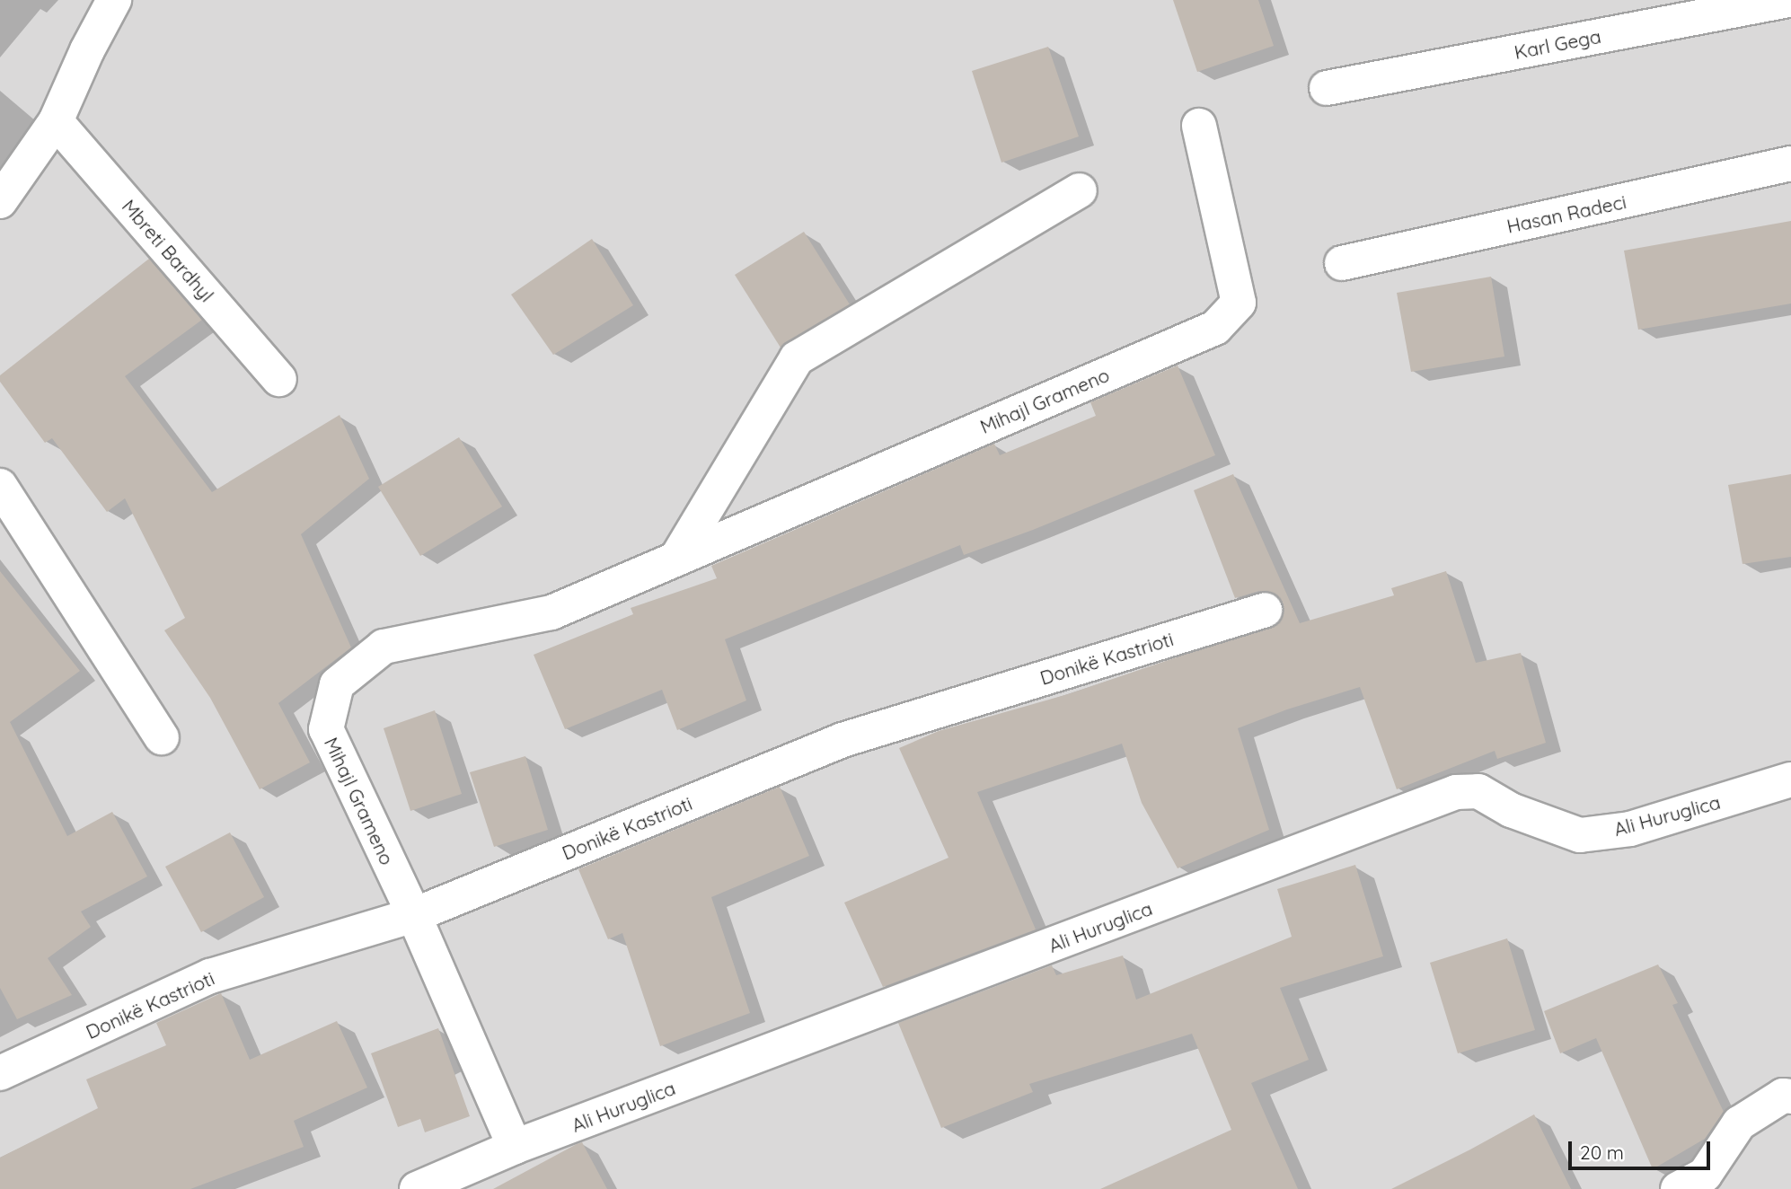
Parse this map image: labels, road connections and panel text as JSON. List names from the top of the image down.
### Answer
{
  "streets": {
    "street": [
      "Karl Gega",
      "Hasan Radeci",
      "Mbreti Bardhyl",
      "Mihajl Grameno",
      "Donikë Kastrioti",
      "Ali Huruglica"
    ]
  },
  "crossings": [
    ["Mihajl Grameno", "Donikë Kastrioti"],
    ["Mihajl Grameno", "Ali Huruglica"]
  ],
  "scale_bar": "20 m"
}
